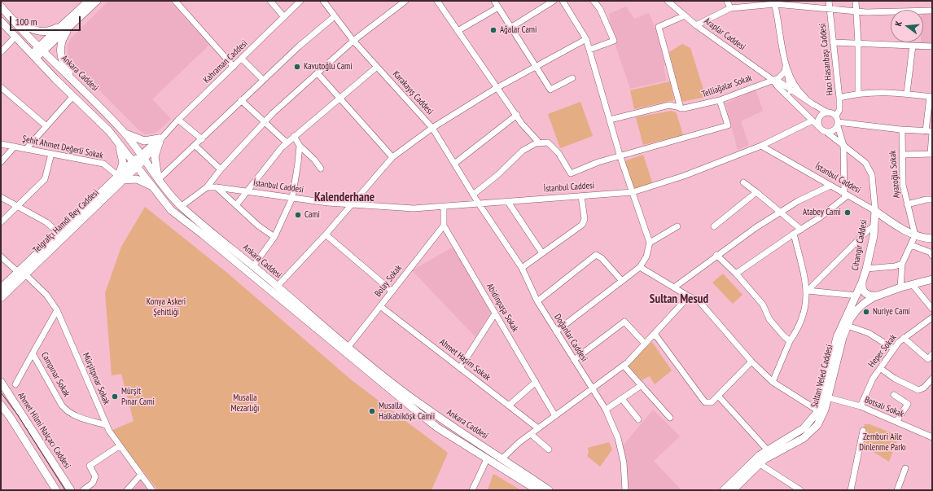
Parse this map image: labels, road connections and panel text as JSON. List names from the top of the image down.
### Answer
{
  "streets": {
    "main road": [
      "Ankara Caddesi",
      "İstanbul Caddesi",
      "Telgrafçı Hamdi Bey Caddesi",
      "Cihangir Caddesi",
      "Sultan Veled Caddesi",
      "Ahmet Hilmi Nalçacı Caddesi"
    ],
    "street": [
      "Araplar Caddesi",
      "Hacı Hasanbaşı Caddesi",
      "Kahraman Caddesi",
      "Telliağalar Sokak",
      "Karakayış Caddesi",
      "Şehit Ahmet Değerli Sokak",
      "Ayazoğlu Sokak",
      "Bolay Sokak",
      "Abidinpaşa Sokak",
      "Doğanlar Caddesi",
      "Heper Sokak",
      "Ahmet Haşim Sokak",
      "Campınar Sokak",
      "Mürşitpınar Sokak",
      "Botsalı Sokak"
    ]
  },
  "crossings": [
    ["Araplar Caddesi", "Hacı Hasanbaşı Caddesi"],
    ["Araplar Caddesi", "Telliağalar Sokak"],
    ["Araplar Caddesi", "Cihangir Caddesi"],
    ["Hacı Hasanbaşı Caddesi", "Cihangir Caddesi"],
    ["Kahraman Caddesi", "Ankara Caddesi"],
    ["Kahraman Caddesi", "Telgrafçı Hamdi Bey Caddesi"],
    ["Ankara Caddesi", "Telgrafçı Hamdi Bey Caddesi"],
    ["Ankara Caddesi", "Bolay Sokak"],
    ["Karakayış Caddesi", "İstanbul Caddesi"],
    ["Karakayış Caddesi", "Doğanlar Caddesi"],
    ["Şehit Ahmet Değerli Sokak", "Telgrafçı Hamdi Bey Caddesi"],
    ["Ayazoğlu Sokak", "İstanbul Caddesi"],
    ["İstanbul Caddesi", "Cihangir Caddesi"],
    ["İstanbul Caddesi", "Doğanlar Caddesi"],
    ["Telgrafçı Hamdi Bey Caddesi", "Mürşitpınar Sokak"],
    ["Cihangir Caddesi", "Sultan Veled Caddesi"],
    ["Bolay Sokak", "Abidinpaşa Sokak"],
    ["Bolay Sokak", "Ahmet Haşim Sokak"],
    ["Heper Sokak", "Botsalı Sokak"],
    ["Campınar Sokak", "Mürşitpınar Sokak"],
    ["Sultan Veled Caddesi", "Botsalı Sokak"]
  ],
  "districts": ["Kalenderhane", "Sultan Mesud"],
  "parks": ["Konya Askeri Şehitliği", "Musalla Mezarlığı", "Zemburi Aile Dinlenme Parkı"],
  "places": [
    "Ağalar Cami",
    "Kavutoğlu Cami",
    "Atabey Cami",
    "Cami",
    "Nuriye Cami",
    "Mürşit Pınar Cami",
    "Musalla Halkabiköşk Camii"
  ],
  "scale_bar": "100 m",
  "north": "left"
}
